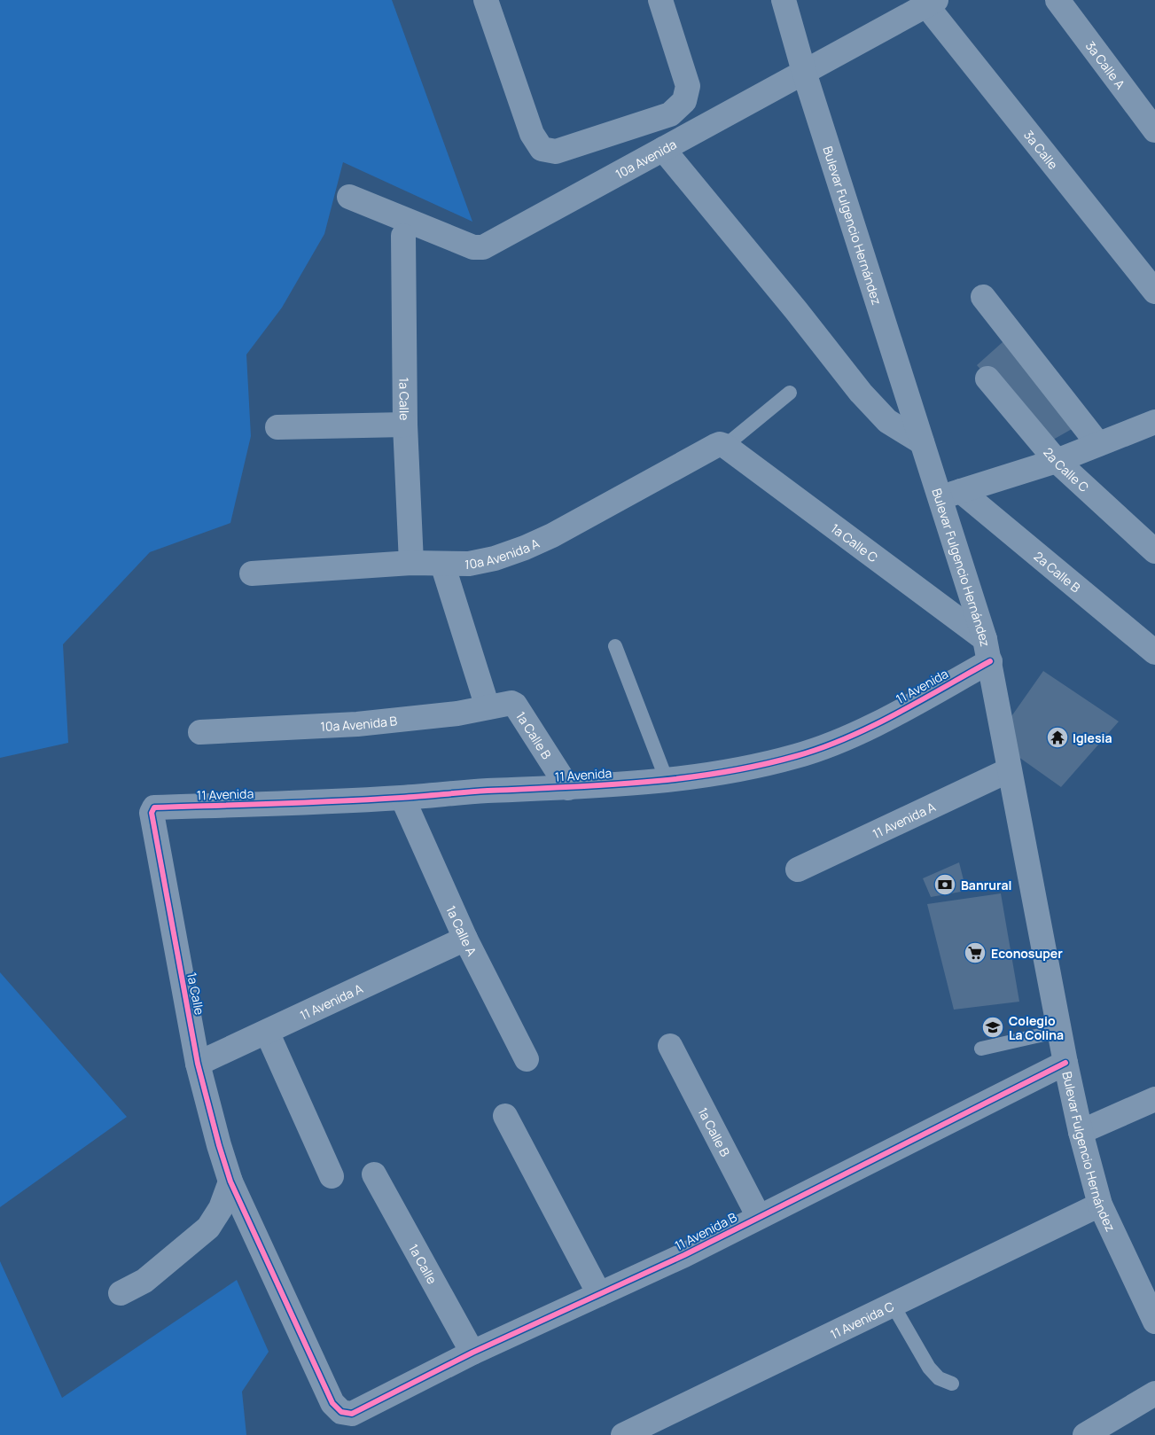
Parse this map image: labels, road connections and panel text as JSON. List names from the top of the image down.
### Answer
{
  "streets": {
    "street": [
      "3a Calle A",
      "3a Calle",
      "10a Avenida",
      "Bulevar Fulgencio Hernández",
      "1a Calle",
      "2a Calle C",
      "1a Calle C",
      "10a Avenida A",
      "2a Calle B",
      "11 Avenida",
      "10a Avenida B",
      "1a Calle B",
      "11 Avenida A",
      "1a Calle A",
      "11 Avenida B",
      "11 Avenida C"
    ]
  },
  "crossings": [
    ["3a Calle", "10a Avenida"],
    ["10a Avenida", "Bulevar Fulgencio Hernández"],
    ["Bulevar Fulgencio Hernández", "1a Calle C"],
    ["Bulevar Fulgencio Hernández", "2a Calle B"],
    ["Bulevar Fulgencio Hernández", "11 Avenida"],
    ["Bulevar Fulgencio Hernández", "11 Avenida A"],
    ["Bulevar Fulgencio Hernández", "11 Avenida B"],
    ["Bulevar Fulgencio Hernández", "11 Avenida C"],
    ["1a Calle", "10a Avenida A"],
    ["1a Calle", "11 Avenida"],
    ["1a Calle", "11 Avenida A"],
    ["1a Calle", "11 Avenida B"],
    ["1a Calle C", "10a Avenida A"],
    ["1a Calle C", "11 Avenida"],
    ["11 Avenida", "1a Calle B"],
    ["11 Avenida", "1a Calle A"],
    ["10a Avenida B", "1a Calle B"],
    ["1a Calle B", "11 Avenida B"],
    ["11 Avenida A", "1a Calle A"]
  ],
  "places": {
    "temple": ["Iglesia"],
    "bank": ["Banrural"],
    "supermarket": ["Econosuper"],
    "school or university": ["Colegio La Colina"]
  }
}
